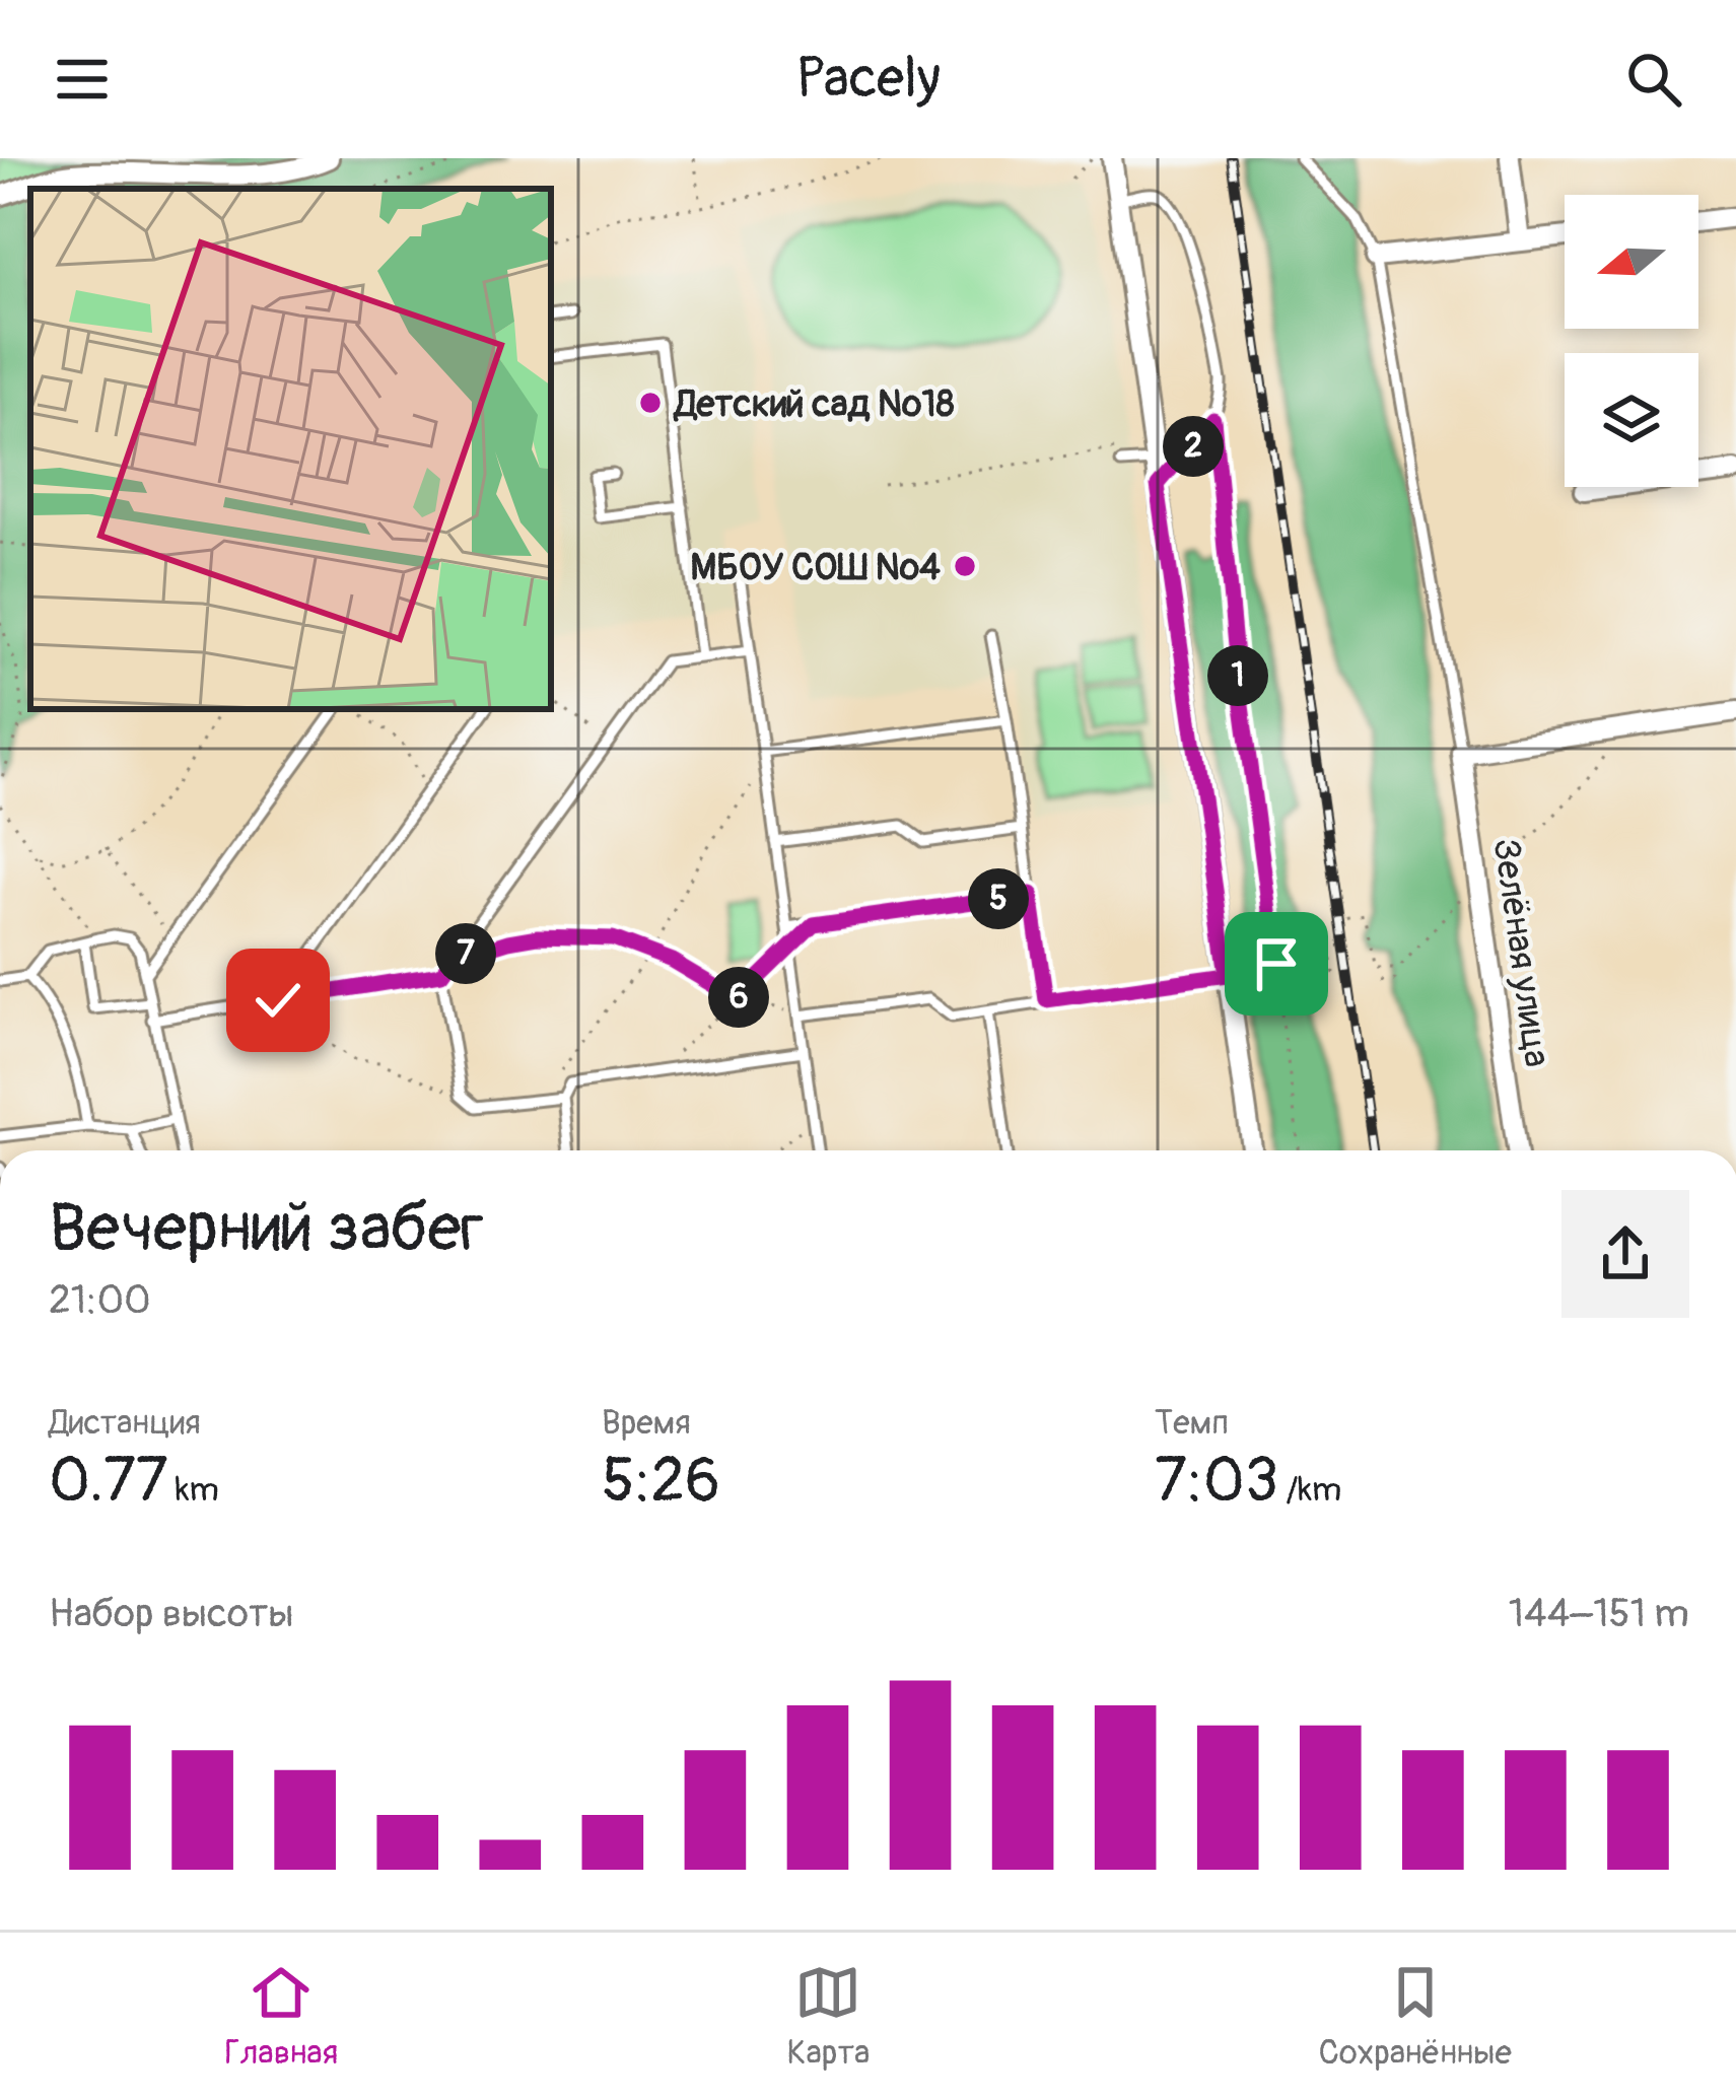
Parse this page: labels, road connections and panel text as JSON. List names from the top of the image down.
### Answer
{
  "streets": {
    "street": ["Зелёная улица"]
  },
  "places": ["Детский сад №18", "МБОУ СОШ №4"],
  "north": "left",
  "page": {
    "header": "Pacely",
    "pins": [
      "2",
      "1",
      "5",
      "7",
      "6"
    ],
    "heading": ["Вечерний забег", "21:00"],
    "stats": [
      ["Дистанция", "0.77 km"],
      ["Время", "5:26"],
      ["Темп", "7:03 /km"]
    ],
    "chart": ["Набор высоты", "144–151 m"],
    "tabs": ["Главная", "Карта", "Сохранённые"]
  }
}
